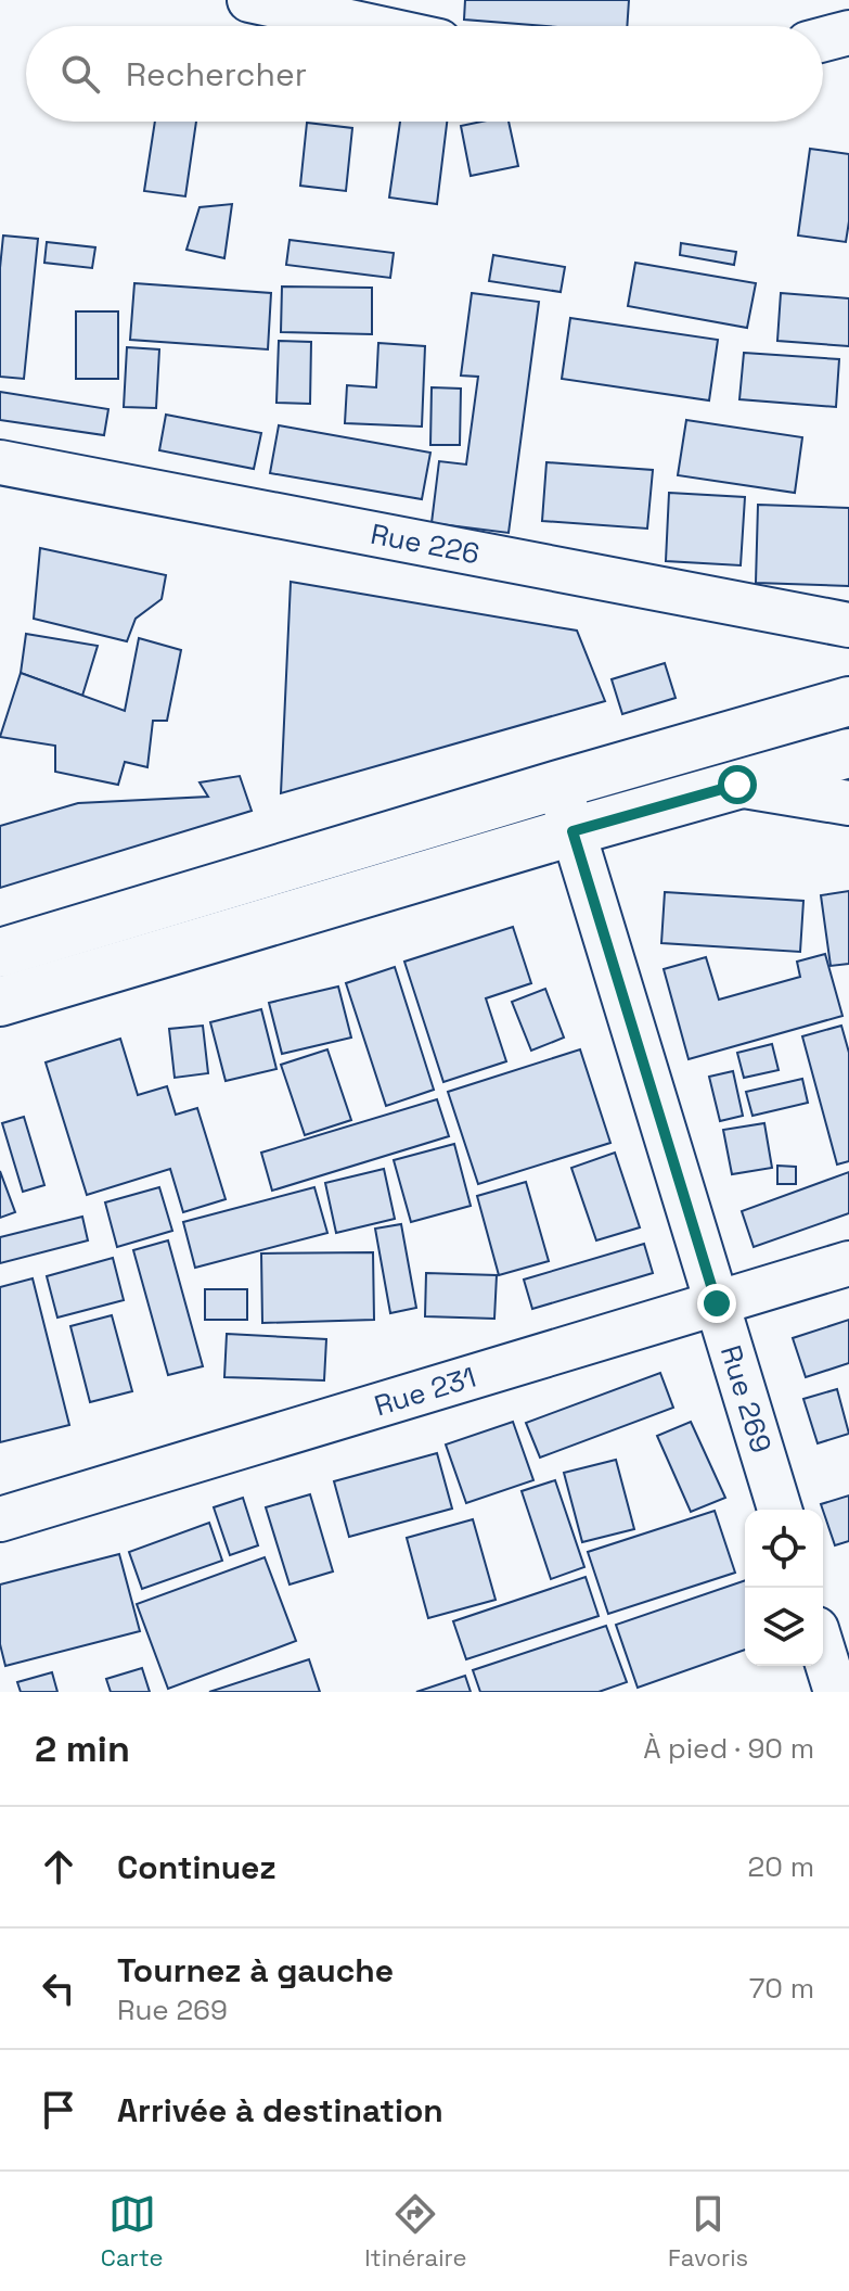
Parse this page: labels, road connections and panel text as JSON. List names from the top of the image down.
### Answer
{
  "streets": {
    "street": ["Rue 226", "Rue 231", "Rue 269"]
  },
  "crossings": [
    ["Rue 231", "Rue 269"]
  ],
  "page": {
    "search": "Rechercher",
    "heading": ["2 min", "À pied · 90 m"],
    "list": [
      ["Continuez", "20 m"],
      ["Tournez à gauche", "Rue 269", "70 m"],
      "Arrivée à destination"
    ],
    "nav": ["Carte", "Itinéraire", "Favoris"]
  }
}
